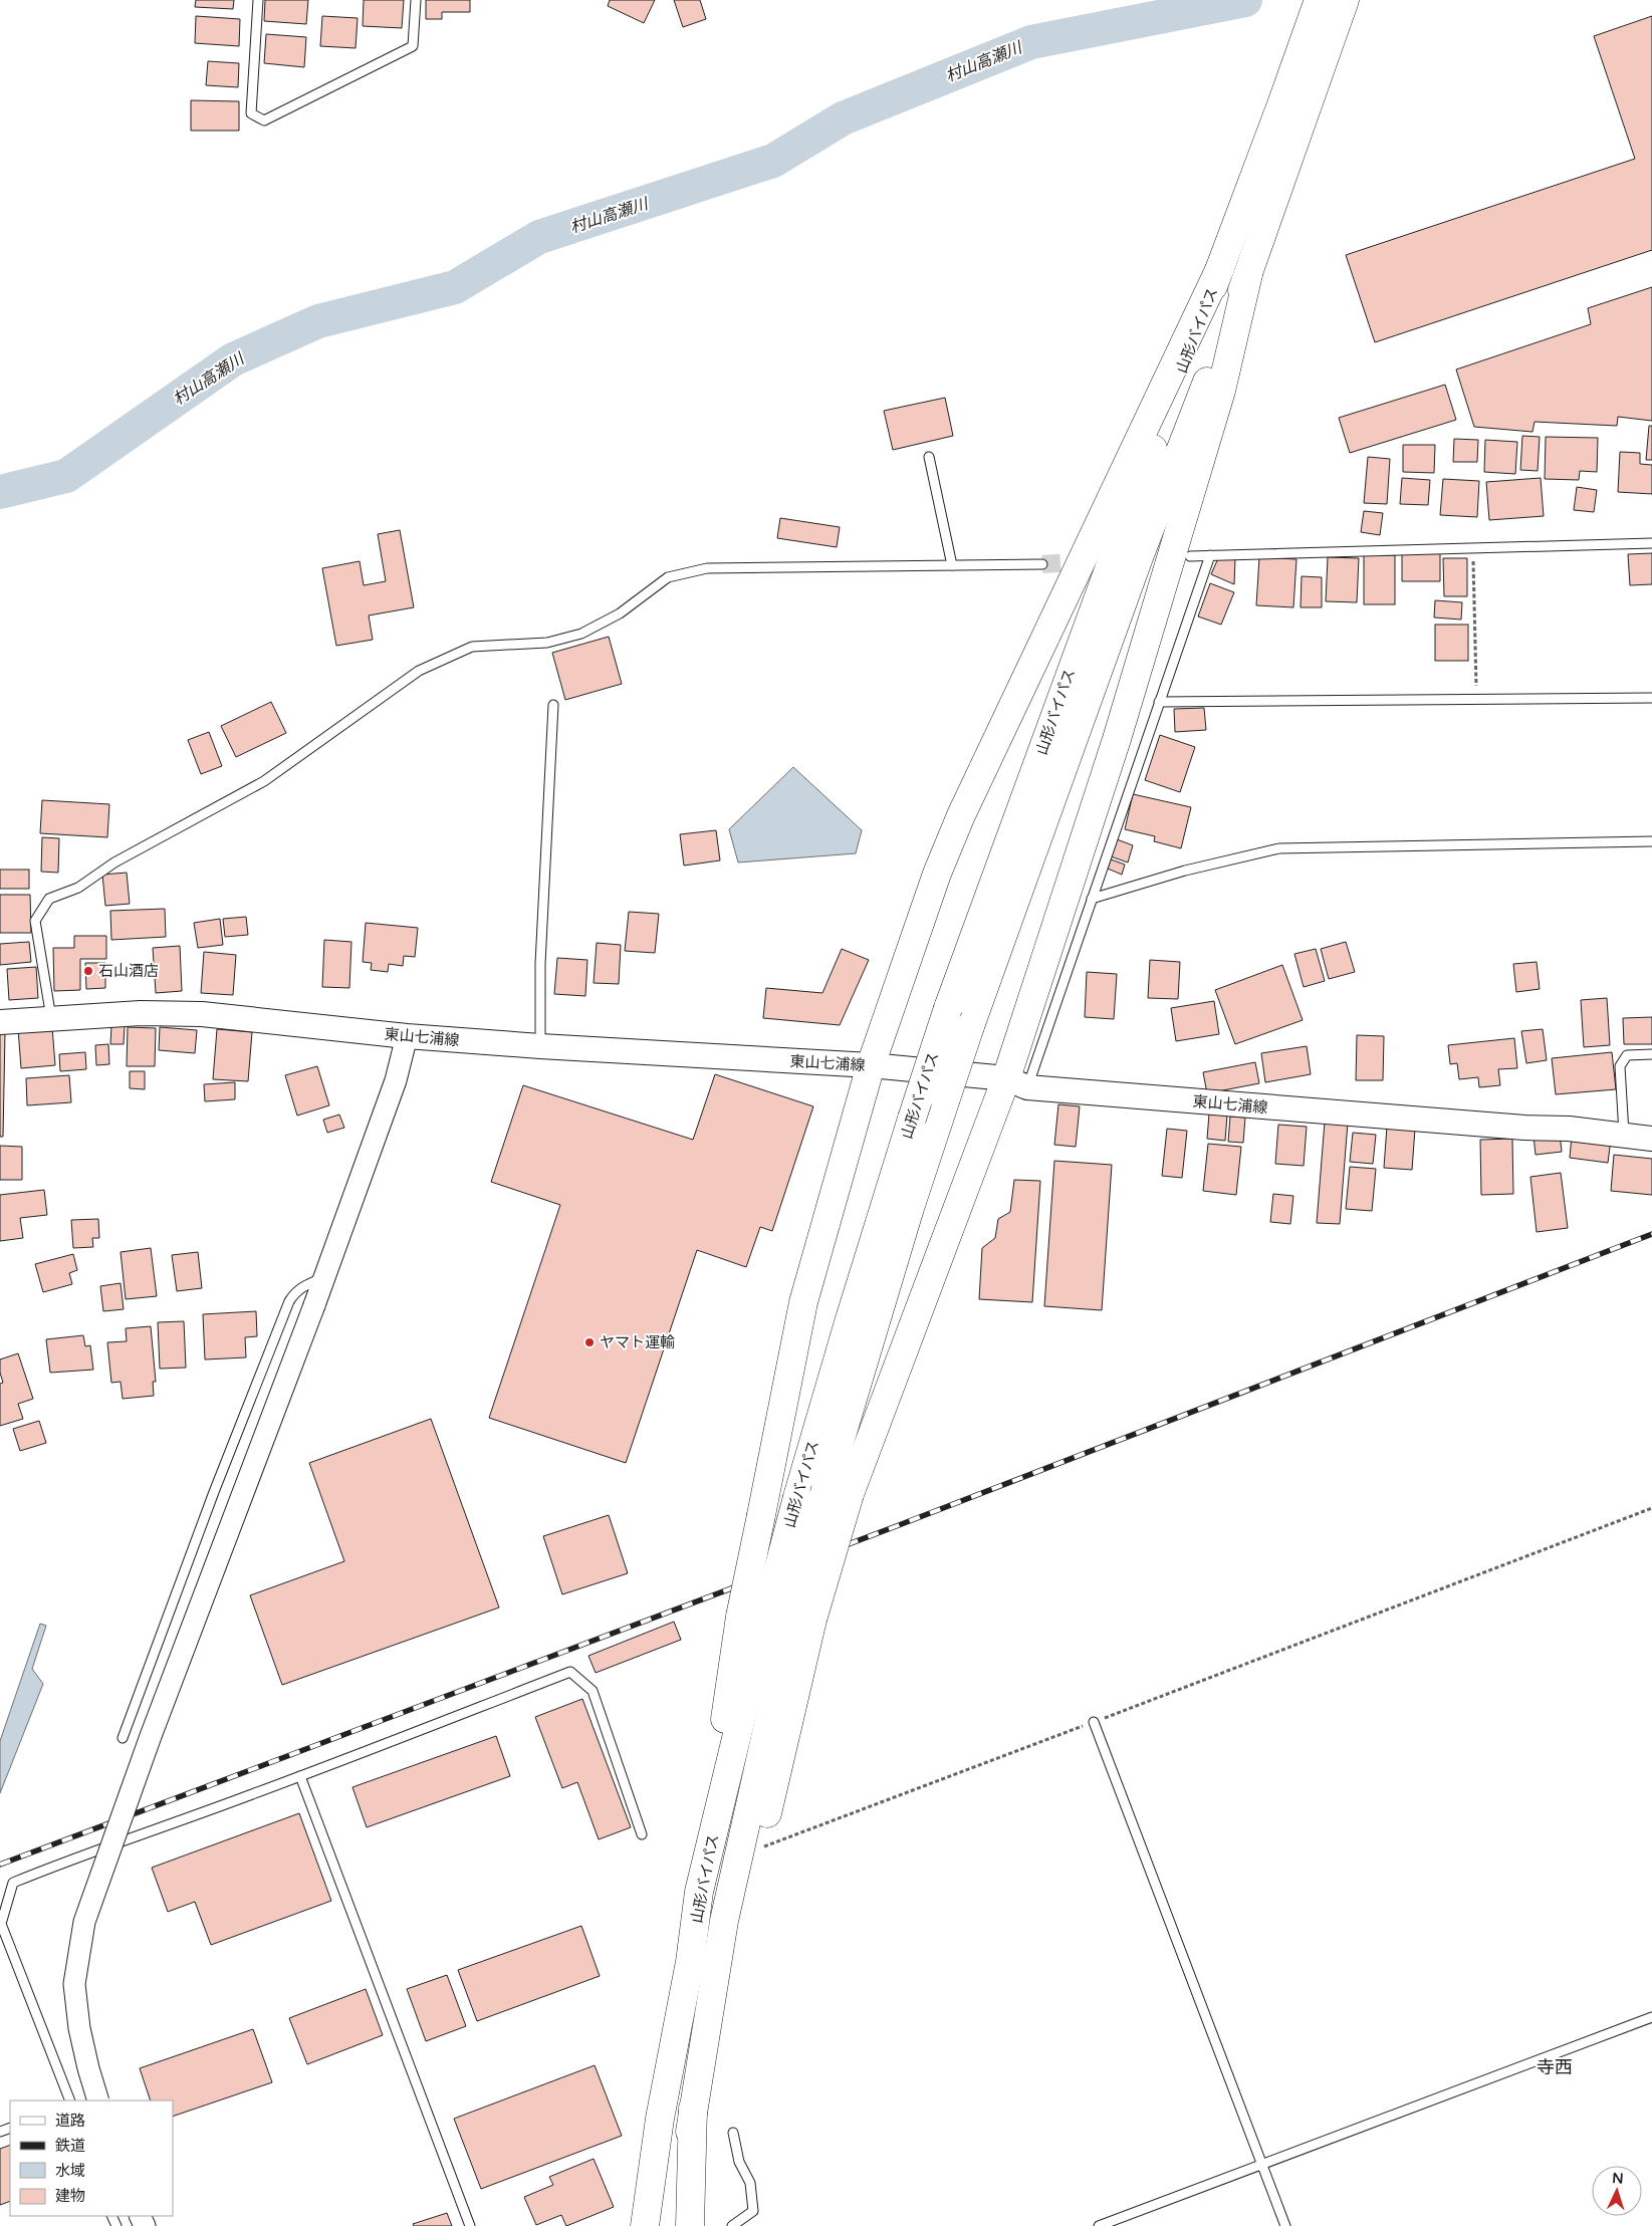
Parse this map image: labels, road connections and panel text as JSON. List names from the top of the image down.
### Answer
{
  "streets": {
    "highway": ["山形バイパス"],
    "main road": ["東山七浦線"]
  },
  "districts": ["寺西"],
  "water": ["村山高瀬川"],
  "places": ["石山酒店", "ヤマト運輸"],
  "legend": [
    "道路",
    "鉄道",
    "水域",
    "建物"
  ],
  "north": "top"
}
